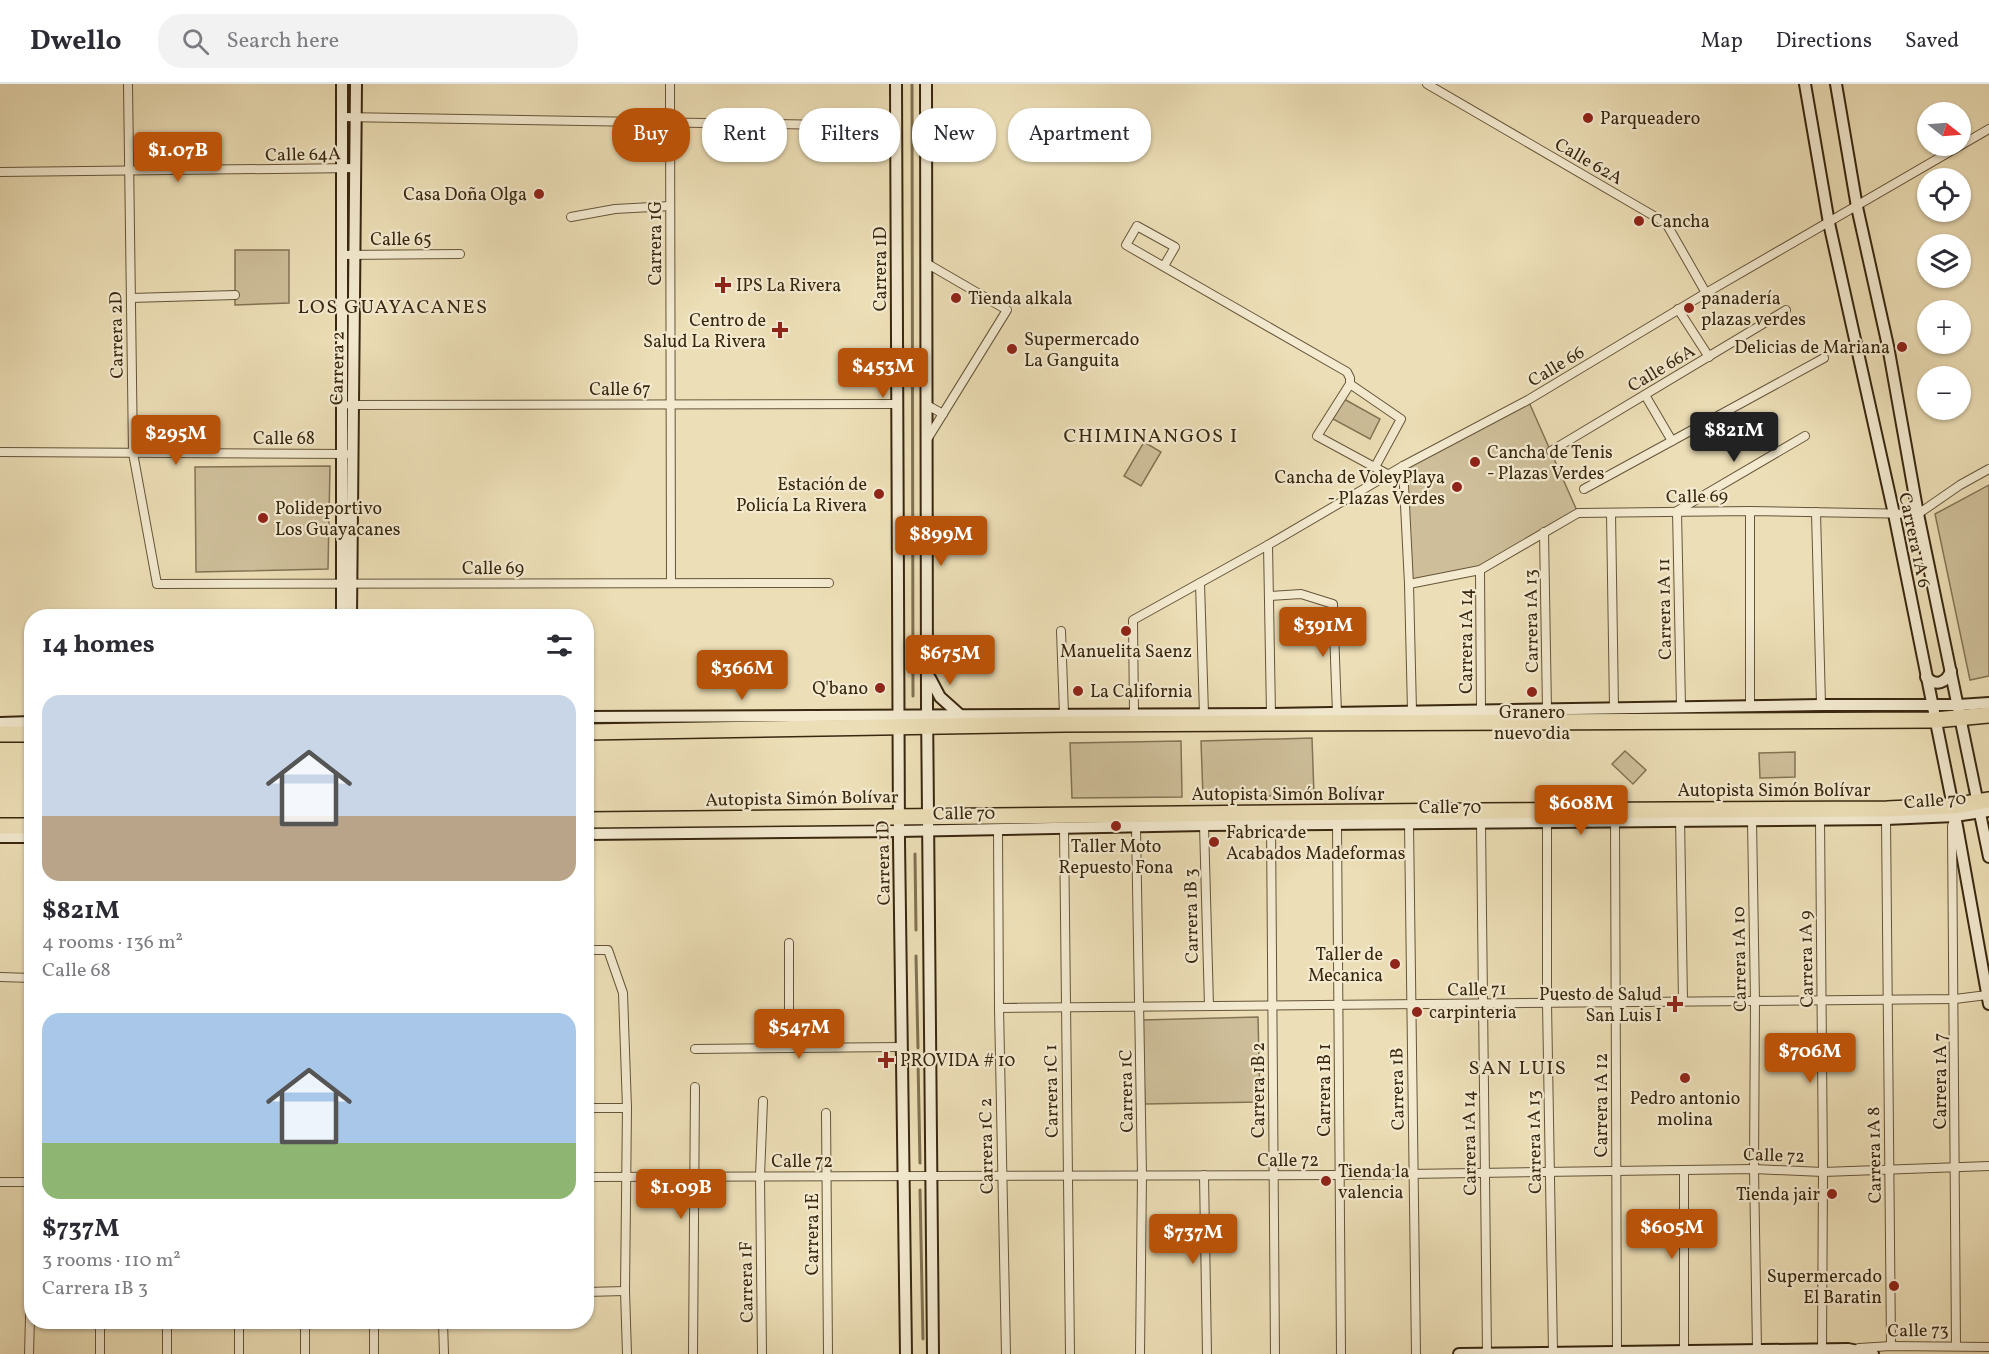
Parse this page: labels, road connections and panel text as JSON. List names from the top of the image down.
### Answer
{
  "streets": {
    "highway": ["Autopista Simón Bolívar"],
    "street": [
      "Calle 64A",
      "Calle 62A",
      "Calle 65",
      "Carrera 1G",
      "Carrera 1D",
      "Carrera 2D",
      "Calle 66",
      "Carrera 2",
      "Calle 66A",
      "Calle 67",
      "Calle 68",
      "Calle 69",
      "Carrera 1A 6",
      "Carrera 1A 11",
      "Carrera 1A 13",
      "Carrera 1A 14",
      "Calle 70",
      "Carrera 1B 3",
      "Carrera 1A 10",
      "Carrera 1A 9",
      "Calle 71",
      "Carrera 1A 7",
      "Carrera 1B",
      "Carrera 1B 2",
      "Carrera 1B 1",
      "Carrera 1C 1",
      "Carrera 1C",
      "Carrera 1A 12",
      "Carrera 1C 2",
      "Calle 72",
      "Carrera 1A 8",
      "Carrera 1E",
      "Carrera 1F",
      "Calle 73"
    ]
  },
  "crossings": [
    ["Calle 64A", "Carrera 2D"],
    ["Calle 64A", "Carrera 2"],
    ["Calle 62A", "Calle 66"],
    ["Calle 65", "Carrera 2"],
    ["Carrera 1G", "Calle 67"],
    ["Carrera 1G", "Calle 69"],
    ["Carrera 1D", "Calle 67"],
    ["Carrera 1D", "Autopista Simón Bolívar"],
    ["Carrera 1D", "Calle 72"],
    ["Carrera 2D", "Calle 68"],
    ["Carrera 2D", "Calle 69"],
    ["Calle 66", "Carrera 1A 6"],
    ["Carrera 2", "Calle 67"],
    ["Carrera 2", "Calle 68"],
    ["Carrera 2", "Calle 69"],
    ["Calle 69", "Carrera 1A 6"],
    ["Calle 69", "Carrera 1A 11"],
    ["Calle 69", "Carrera 1A 13"],
    ["Calle 69", "Carrera 1A 14"],
    ["Carrera 1A 6", "Autopista Simón Bolívar"],
    ["Carrera 1A 6", "Calle 70"],
    ["Carrera 1A 6", "Calle 71"],
    ["Carrera 1A 6", "Carrera 1A 7"],
    ["Carrera 1A 13", "Calle 70"],
    ["Carrera 1A 13", "Calle 71"],
    ["Carrera 1A 13", "Calle 72"],
    ["Carrera 1A 13", "Calle 73"],
    ["Carrera 1A 14", "Calle 70"],
    ["Carrera 1A 14", "Calle 71"],
    ["Carrera 1A 14", "Calle 72"],
    ["Carrera 1A 14", "Calle 73"],
    ["Autopista Simón Bolívar", "Calle 70"],
    ["Autopista Simón Bolívar", "Carrera 1A 7"],
    ["Autopista Simón Bolívar", "Carrera 1C"],
    ["Calle 70", "Carrera 1B 3"],
    ["Calle 70", "Carrera 1A 10"],
    ["Calle 70", "Carrera 1A 9"],
    ["Calle 70", "Carrera 1A 7"],
    ["Calle 70", "Carrera 1B"],
    ["Calle 70", "Carrera 1B 2"],
    ["Calle 70", "Carrera 1B 1"],
    ["Calle 70", "Carrera 1C 1"],
    ["Calle 70", "Carrera 1C"],
    ["Calle 70", "Carrera 1A 12"],
    ["Calle 70", "Carrera 1C 2"],
    ["Calle 70", "Carrera 1A 8"],
    ["Carrera 1B 3", "Calle 71"],
    ["Carrera 1A 10", "Calle 71"],
    ["Carrera 1A 10", "Calle 72"],
    ["Carrera 1A 10", "Calle 73"],
    ["Carrera 1A 9", "Calle 71"],
    ["Carrera 1A 9", "Calle 72"],
    ["Carrera 1A 9", "Calle 73"],
    ["Calle 71", "Carrera 1A 7"],
    ["Calle 71", "Carrera 1B"],
    ["Calle 71", "Carrera 1B 2"],
    ["Calle 71", "Carrera 1B 1"],
    ["Calle 71", "Carrera 1C 1"],
    ["Calle 71", "Carrera 1C"],
    ["Calle 71", "Carrera 1A 12"],
    ["Calle 71", "Carrera 1C 2"],
    ["Calle 71", "Carrera 1A 8"],
    ["Carrera 1A 7", "Calle 72"],
    ["Carrera 1A 7", "Calle 73"],
    ["Carrera 1B", "Calle 72"],
    ["Carrera 1B 2", "Calle 72"],
    ["Carrera 1B 1", "Calle 72"],
    ["Carrera 1C 1", "Calle 72"],
    ["Carrera 1C", "Calle 72"],
    ["Carrera 1A 12", "Calle 72"],
    ["Carrera 1A 12", "Calle 73"],
    ["Carrera 1C 2", "Calle 72"],
    ["Calle 72", "Carrera 1A 8"],
    ["Calle 72", "Carrera 1E"],
    ["Calle 72", "Carrera 1F"],
    ["Carrera 1A 8", "Calle 73"]
  ],
  "districts": ["LOS GUAYACANES", "CHIMINANGOS I", "SAN LUIS"],
  "places": {
    "other": [
      "Parqueadero",
      "Casa Doña Olga",
      "Cancha",
      "Tienda alkala",
      "panadería plazas verdes",
      "Delicias de Mariana",
      "Supermercado La Ganguita",
      "Cancha de Tenis - Plazas Verdes",
      "Cancha de VoleyPlaya - Plazas Verdes",
      "Estación de Policía La Rivera",
      "Polideportivo Los Guayacanes",
      "Manuelita Saenz",
      "Q'bano",
      "La California",
      "Granero nuevo dia",
      "Taller Moto Repuesto Fona",
      "Fabrica de Acabados Madeformas",
      "Taller de Mecanica",
      "carpinteria",
      "Pedro antonio molina",
      "Tienda la valencia",
      "Tienda jair",
      "Supermercado El Baratin"
    ],
    "health": [
      "IPS La Rivera",
      "Centro de Salud La Rivera",
      "Puesto de Salud San Luis I",
      "PROVIDA # 10"
    ]
  },
  "north": "right",
  "page": {
    "header": "Dwello",
    "search": "Search here",
    "nav": ["Map", "Directions", "Saved"],
    "map_buttons": ["+", "−"],
    "chip": [
      "Buy",
      "Rent",
      "Filters",
      "New",
      "Apartment"
    ],
    "price": [
      "$1.07B",
      "$453M",
      "$821M",
      "$295M",
      "$899M",
      "$391M",
      "$675M",
      "$366M",
      "$608M",
      "$547M",
      "$706M",
      "$1.09B",
      "$605M",
      "$737M"
    ],
    "heading": "14 homes",
    "list": [
      {
        "name": "$821M",
        "note": "4 rooms · 136 m² · Calle 68"
      },
      {
        "name": "$737M",
        "note": "3 rooms · 110 m² · Carrera 1B 3"
      }
    ]
  }
}
